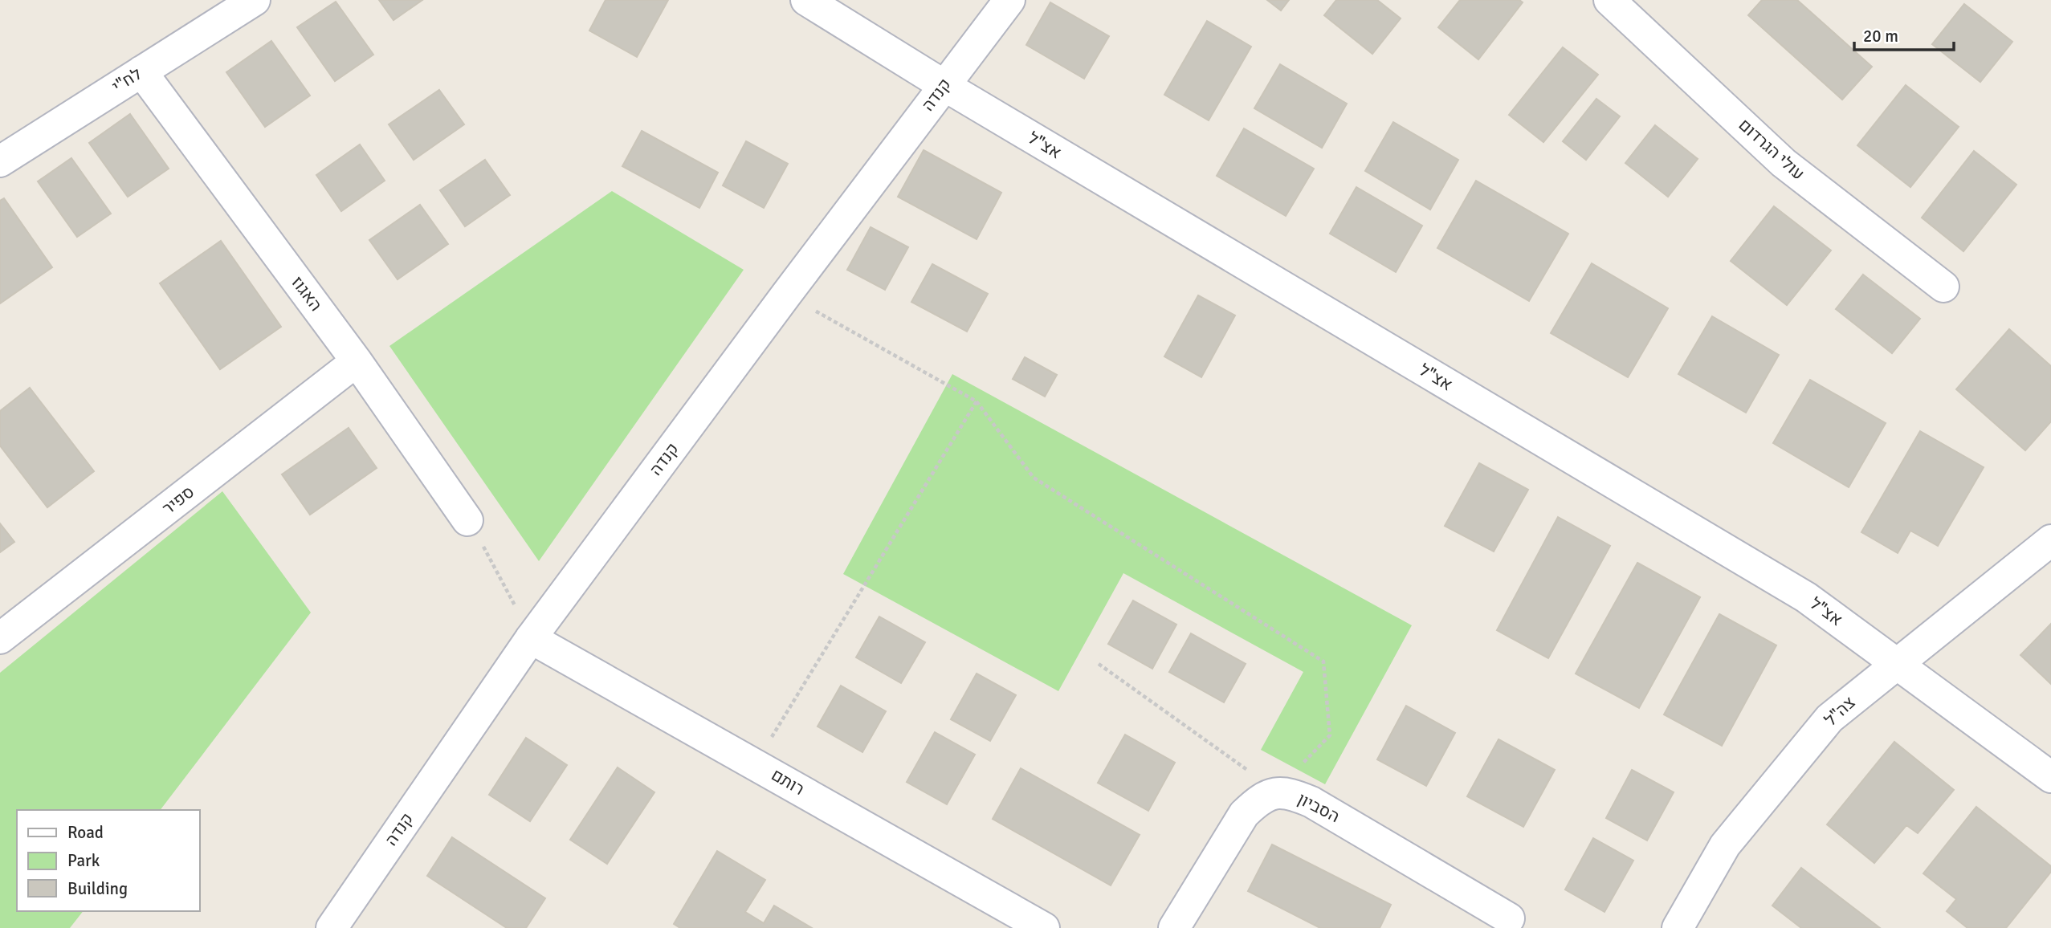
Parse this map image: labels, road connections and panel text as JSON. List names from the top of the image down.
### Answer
{
  "streets": {
    "street": [
      "לח\"י",
      "קנדה",
      "אצ\"ל",
      "עולי הגרדום",
      "האגוז",
      "ספיר",
      "צה\"ל",
      "רותם",
      "הסביון"
    ]
  },
  "crossings": [
    ["לח\"י", "האגוז"],
    ["קנדה", "אצ\"ל"],
    ["קנדה", "רותם"],
    ["אצ\"ל", "צה\"ל"],
    ["האגוז", "ספיר"]
  ],
  "legend": ["Road", "Park", "Building"],
  "scale_bar": "20 m"
}
